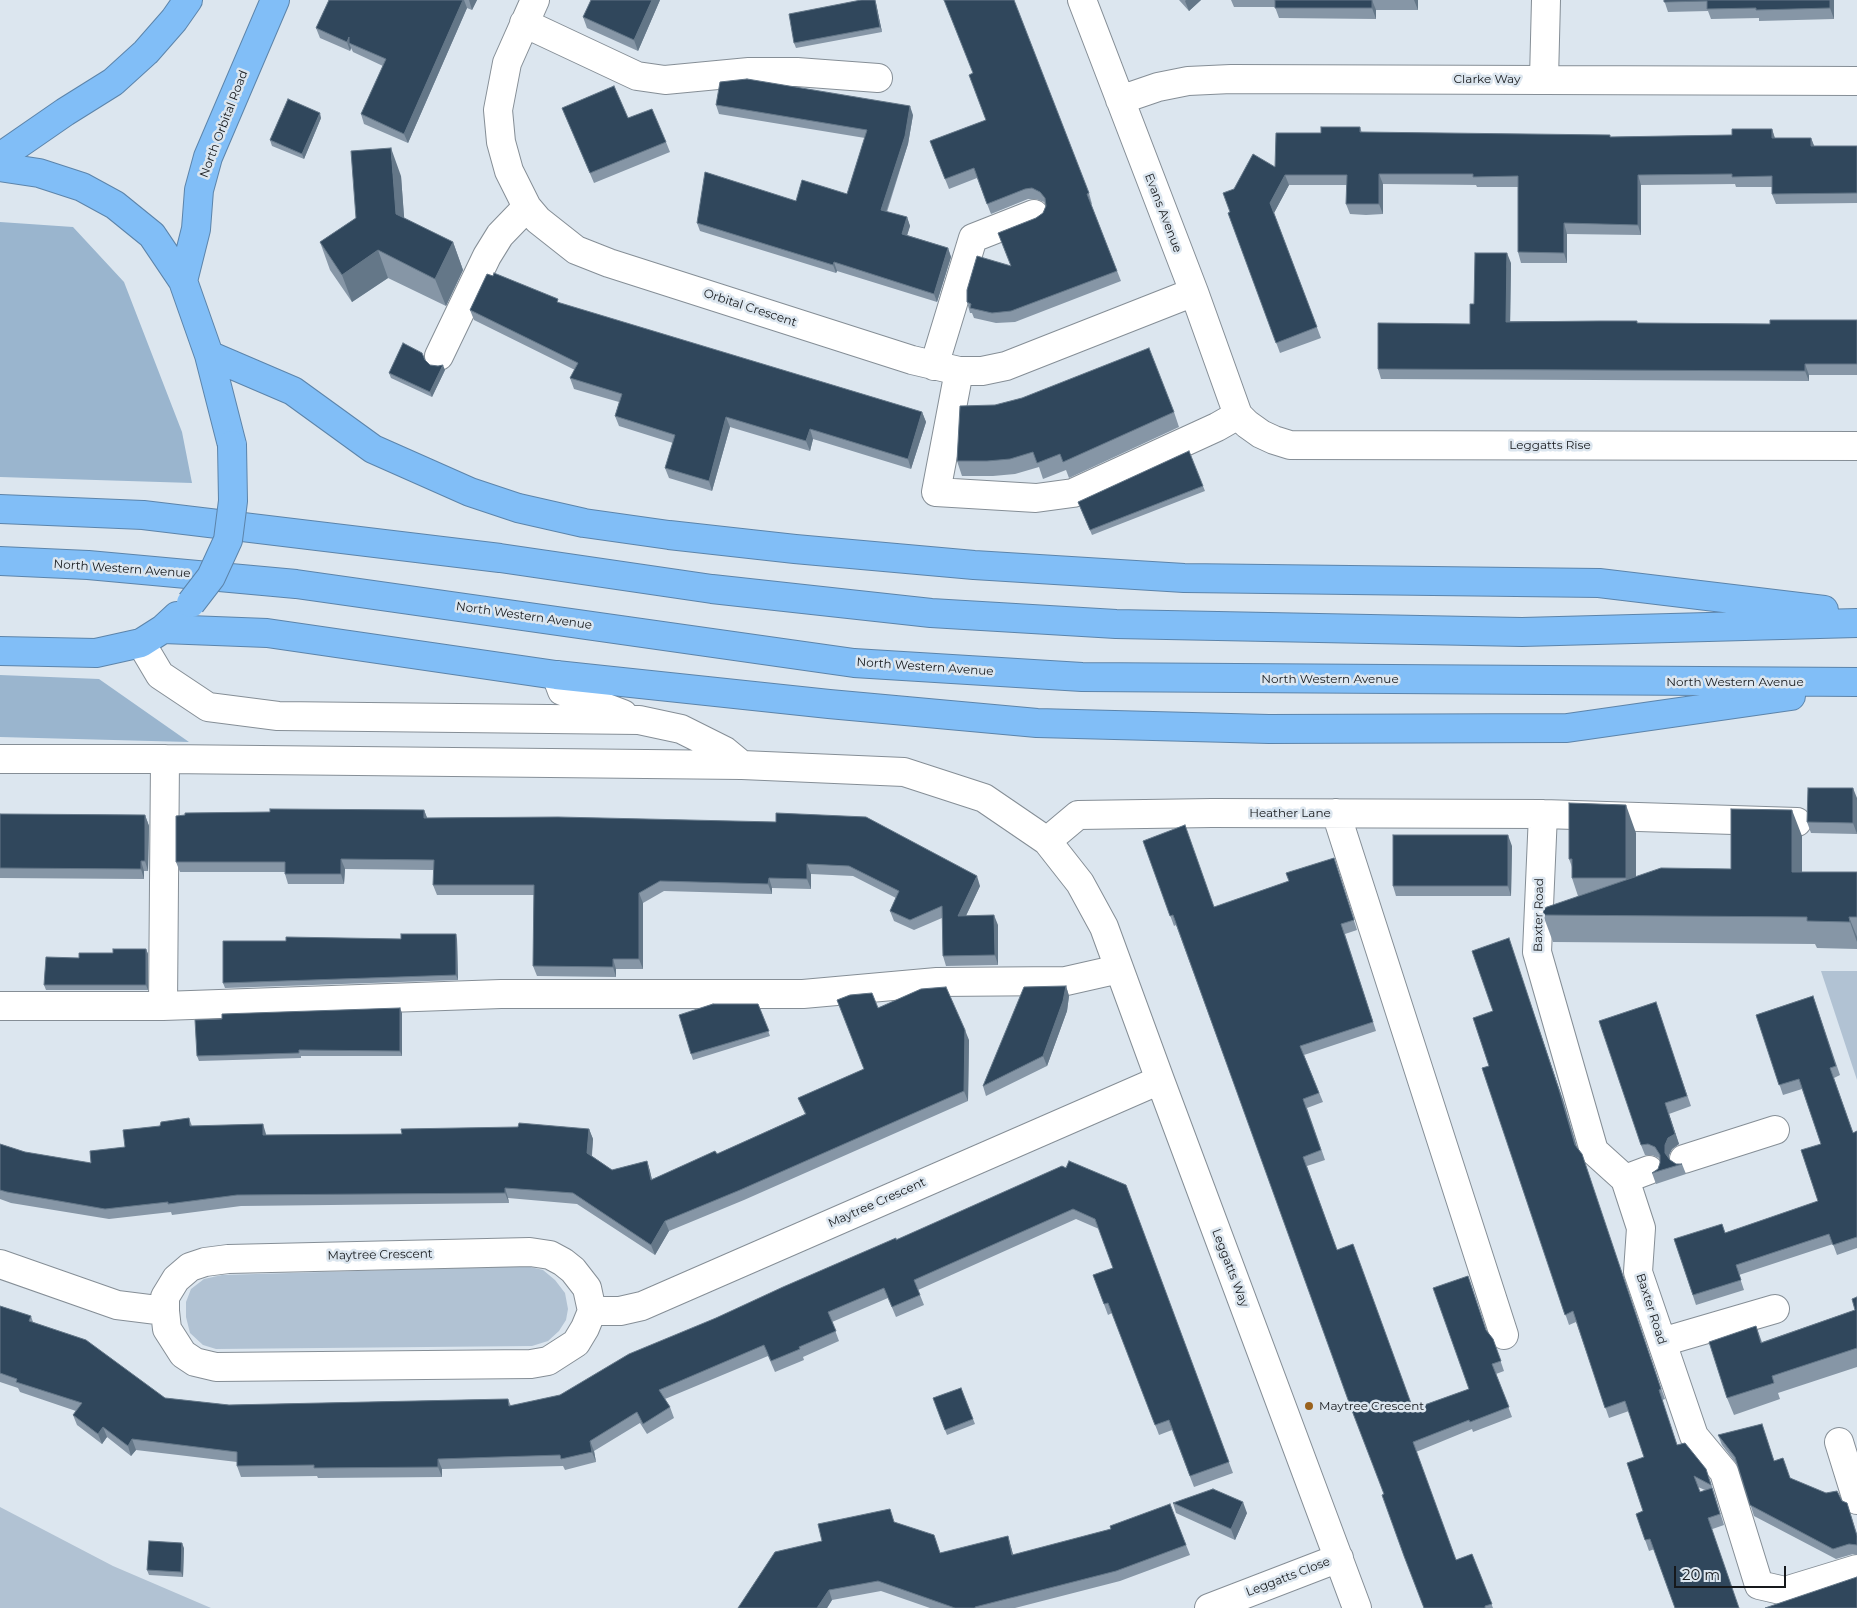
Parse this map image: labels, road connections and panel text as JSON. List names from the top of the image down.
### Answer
{
  "streets": {
    "highway": ["North Orbital Road", "North Western Avenue"],
    "street": [
      "Clarke Way",
      "Evans Avenue",
      "Orbital Crescent",
      "Leggatts Rise",
      "Heather Lane",
      "Baxter Road",
      "Maytree Crescent",
      "Leggatts Way",
      "Leggatts Close"
    ]
  },
  "crossings": [
    ["Clarke Way", "Evans Avenue"],
    ["Evans Avenue", "Orbital Crescent"],
    ["Evans Avenue", "Leggatts Rise"],
    ["Heather Lane", "Baxter Road"],
    ["Heather Lane", "Leggatts Way"],
    ["Maytree Crescent", "Leggatts Way"],
    ["Leggatts Way", "Leggatts Close"]
  ],
  "places": ["Maytree Crescent"],
  "scale_bar": "20 m"
}
